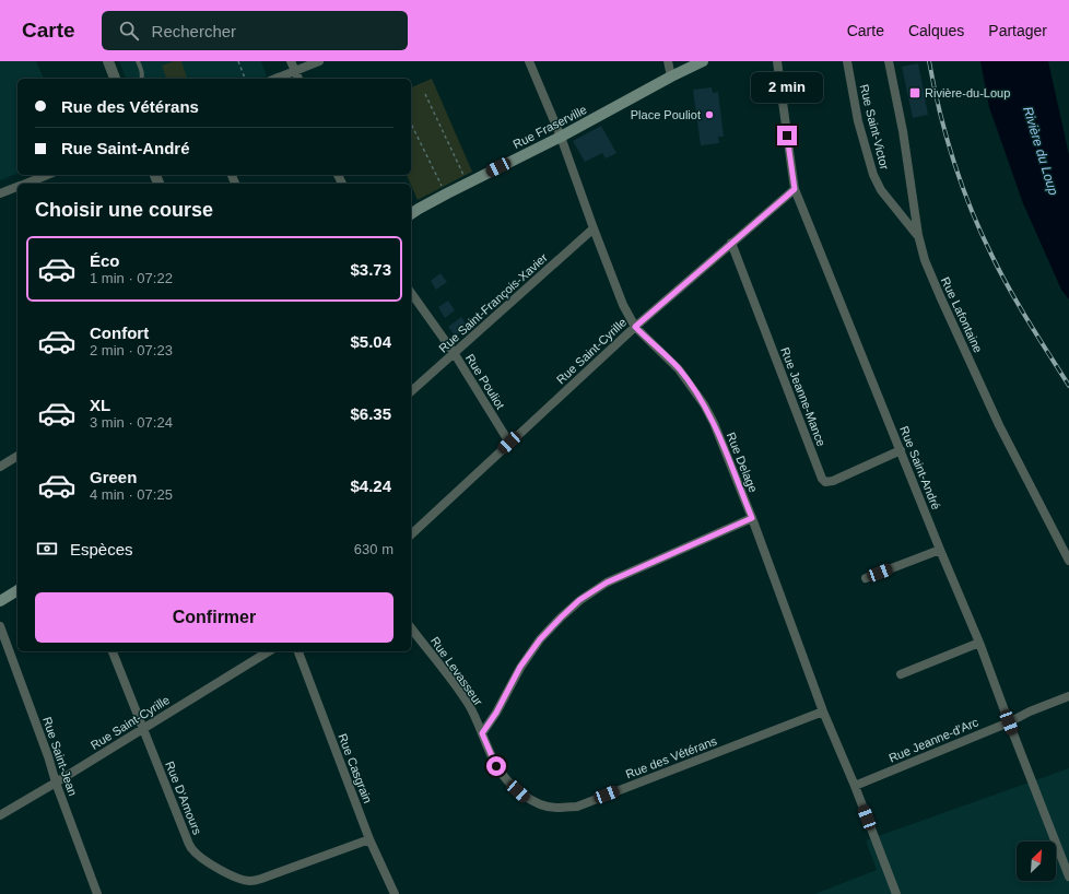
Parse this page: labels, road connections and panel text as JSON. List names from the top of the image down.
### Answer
{
  "streets": {
    "main road": ["Rue Fraserville"],
    "street": [
      "Rue Saint-Victor",
      "Rue Saint-François-Xavier",
      "Rue Lafontaine",
      "Rue Saint-Cyrille",
      "Rue Pouliot",
      "Rue Jeanne-Mance",
      "Rue Delage",
      "Rue Saint-André",
      "Rue Levasseur",
      "Rue Jeanne-d'Arc",
      "Rue Saint-Jean",
      "Rue des Vétérans",
      "Rue Casgrain",
      "Rue D'Amours"
    ]
  },
  "crossings": [
    ["Rue Fraserville", "Rue Delage"],
    ["Rue Saint-Victor", "Rue Lafontaine"],
    ["Rue Saint-François-Xavier", "Rue Pouliot"],
    ["Rue Saint-François-Xavier", "Rue Delage"],
    ["Rue Saint-Cyrille", "Rue Pouliot"],
    ["Rue Saint-Cyrille", "Rue Jeanne-Mance"],
    ["Rue Saint-Cyrille", "Rue Delage"],
    ["Rue Saint-Cyrille", "Rue Saint-André"],
    ["Rue Saint-Cyrille", "Rue Saint-Jean"],
    ["Rue Saint-Cyrille", "Rue D'Amours"],
    ["Rue Jeanne-Mance", "Rue Saint-André"],
    ["Rue Delage", "Rue Jeanne-d'Arc"],
    ["Rue Delage", "Rue des Vétérans"],
    ["Rue Saint-André", "Rue Jeanne-d'Arc"],
    ["Rue Levasseur", "Rue des Vétérans"],
    ["Rue Casgrain", "Rue D'Amours"]
  ],
  "water": ["Rivière du Loup"],
  "places": {
    "transit": ["Rivière-du-Loup"],
    "other": ["Place Pouliot"]
  },
  "north": "top right",
  "page": {
    "header": "Carte",
    "search": "Rechercher",
    "nav": ["Carte", "Calques", "Partager"],
    "bubble": "2 min",
    "banner": ["Rue des Vétérans", "Rue Saint-André"],
    "heading": "Choisir une course",
    "list": [
      {
        "name": "Éco",
        "note": "1 min · 07:22",
        "value": "$3.73"
      },
      {
        "name": "Confort",
        "note": "2 min · 07:23",
        "value": "$5.04"
      },
      {
        "name": "XL",
        "note": "3 min · 07:24",
        "value": "$6.35"
      },
      {
        "name": "Green",
        "note": "4 min · 07:25",
        "value": "$4.24"
      }
    ],
    "pay": ["Espèces", "630 m"],
    "buttons": "Confirmer"
  }
}
